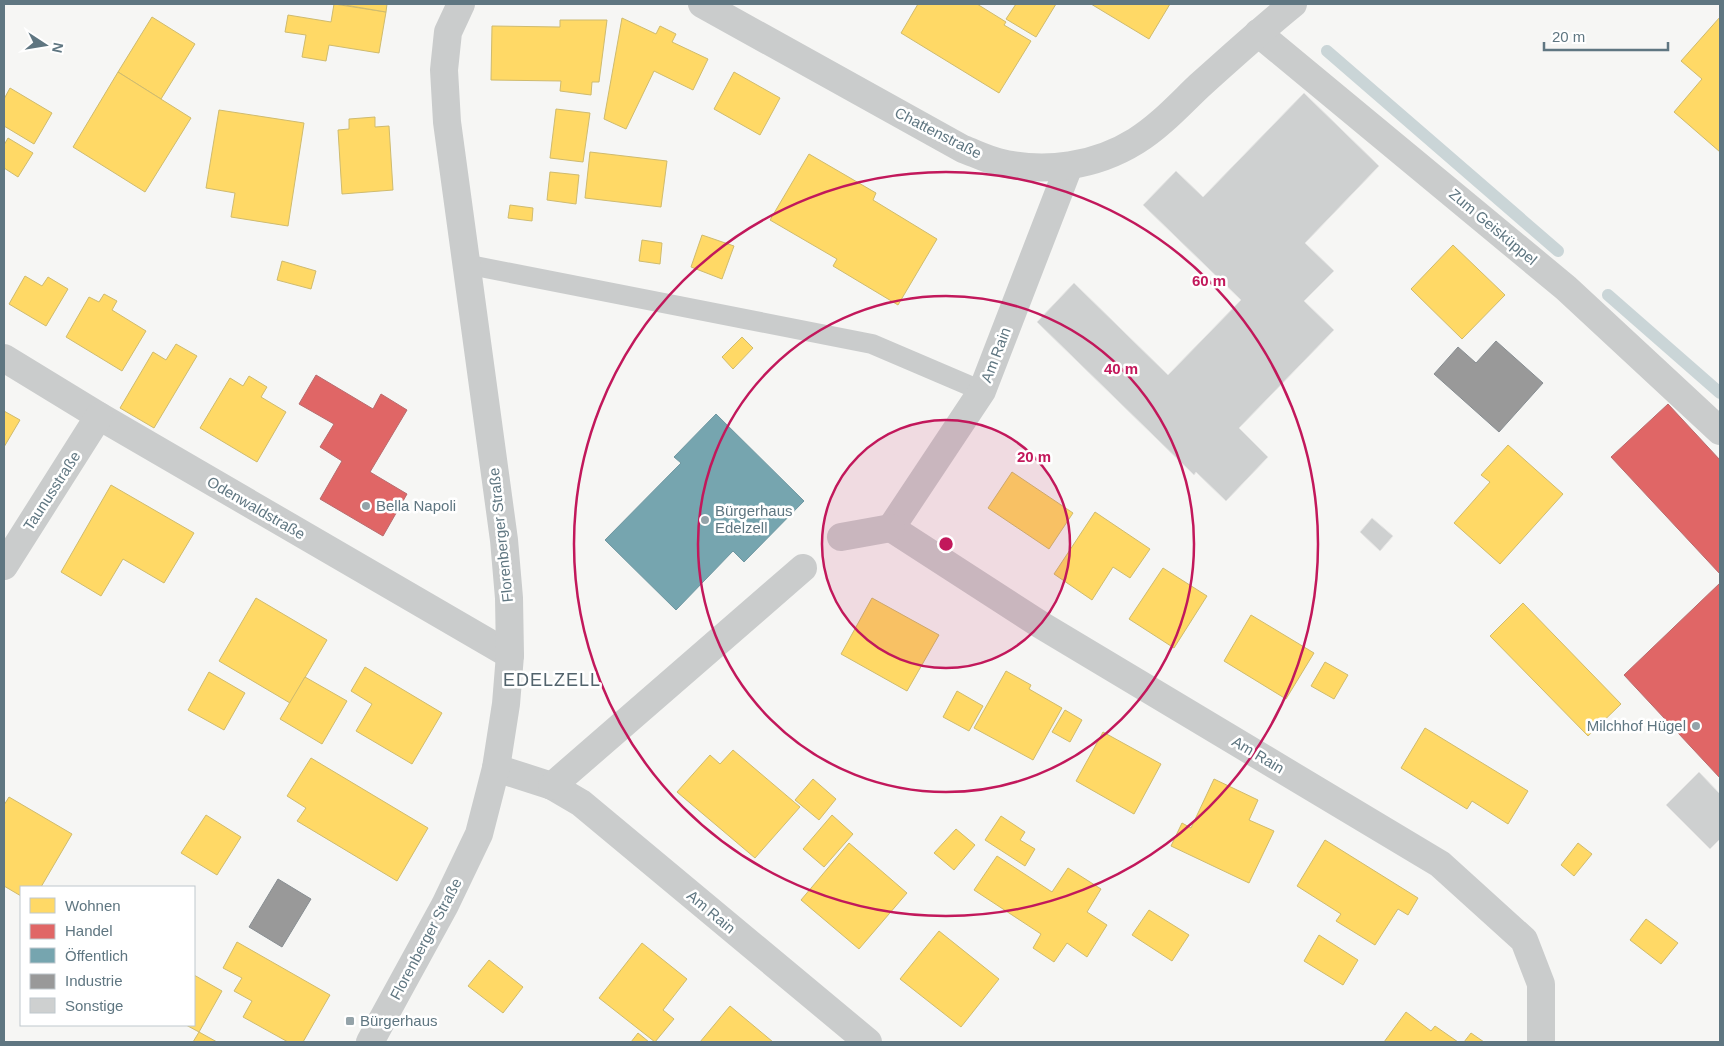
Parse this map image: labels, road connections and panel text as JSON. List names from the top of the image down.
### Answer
{
  "streets": {
    "street": [
      "Chattenstraße",
      "Zum Geisküppel",
      "Am Rain",
      "Taunusstraße",
      "Odenwaldstraße",
      "Florenberger Straße"
    ]
  },
  "crossings": [
    ["Chattenstraße", "Zum Geisküppel"],
    ["Chattenstraße", "Am Rain"],
    ["Am Rain", "Florenberger Straße"],
    ["Taunusstraße", "Odenwaldstraße"],
    ["Odenwaldstraße", "Florenberger Straße"]
  ],
  "districts": ["EDELZELL"],
  "places": {
    "other": ["Bella Napoli", "Bürgerhaus Edelzell", "Milchhof Hügel"],
    "transit": ["Bürgerhaus"]
  },
  "legend": [
    "Wohnen",
    "Handel",
    "Öffentlich",
    "Industrie",
    "Sonstige"
  ],
  "scale_bar": "20 m",
  "north": "right",
  "rings": ["60 m", "40 m", "20 m"]
}
